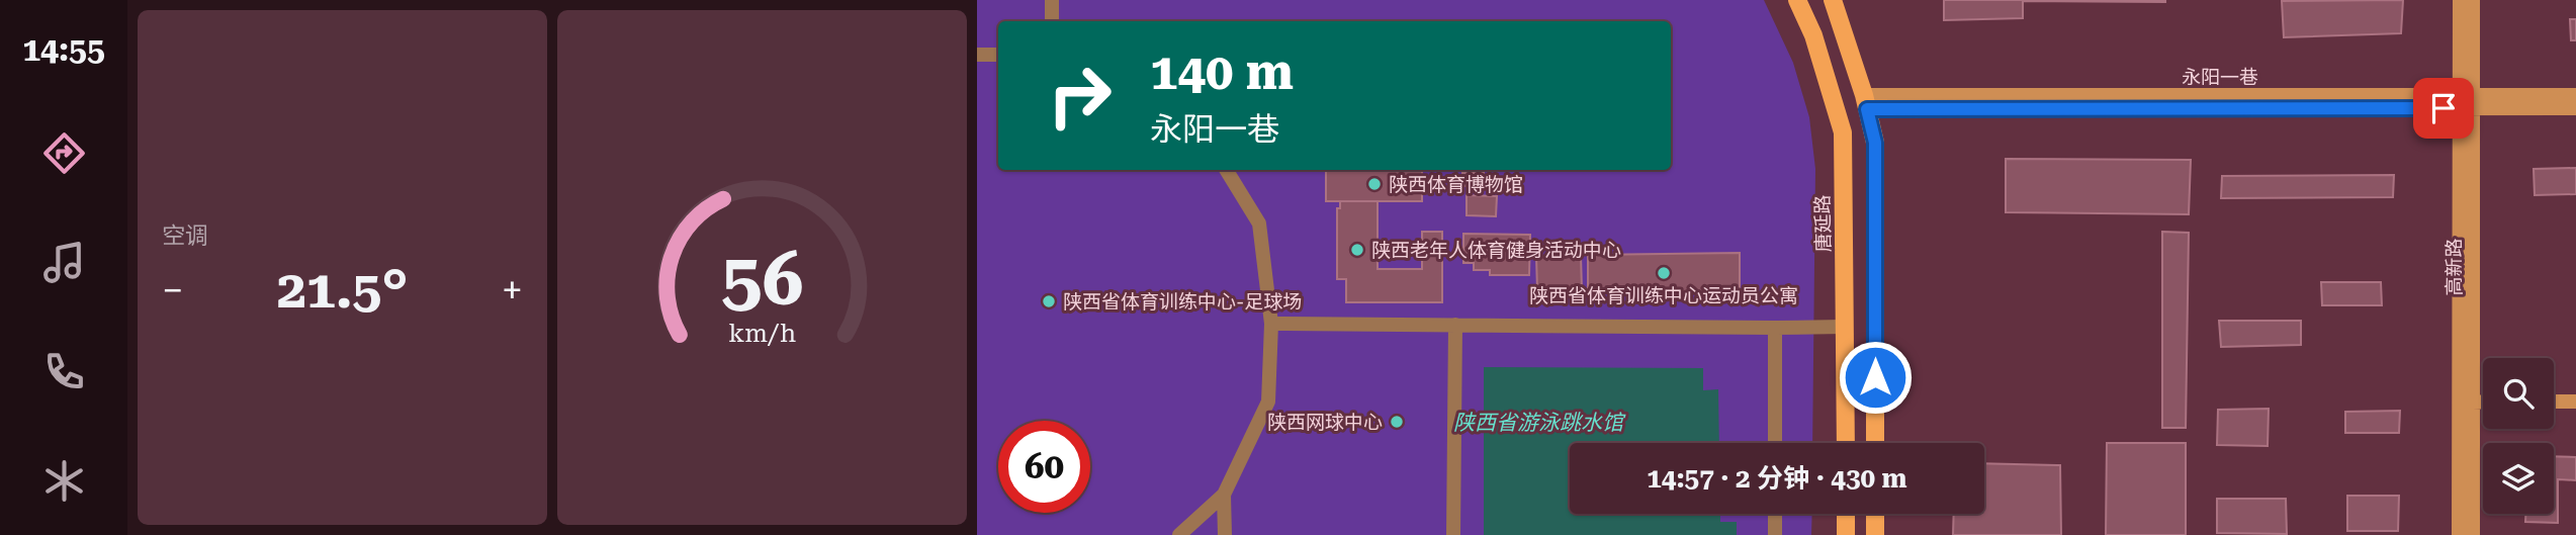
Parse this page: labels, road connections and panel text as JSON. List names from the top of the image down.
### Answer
{
  "streets": {
    "main road": ["唐延路"],
    "street": ["永阳一巷", "高新路"]
  },
  "crossings": [
    ["永阳一巷", "高新路"]
  ],
  "water": ["陕西省游泳跳水馆"],
  "places": [
    "陕西体育博物馆",
    "陕西老年人体育健身活动中心",
    "陕西省体育训练中心运动员公寓",
    "陕西省体育训练中心-足球场",
    "陕西网球中心"
  ],
  "page": {
    "tabs": "14:55",
    "tile": "空调",
    "turn": ["140 m", "永阳一巷"],
    "heat": ["−", "21.5°", "+"],
    "limit": "60",
    "trip": "14:57 · 2 分钟 · 430 m",
    "gauge": ["56", "km/h"]
  }
}
